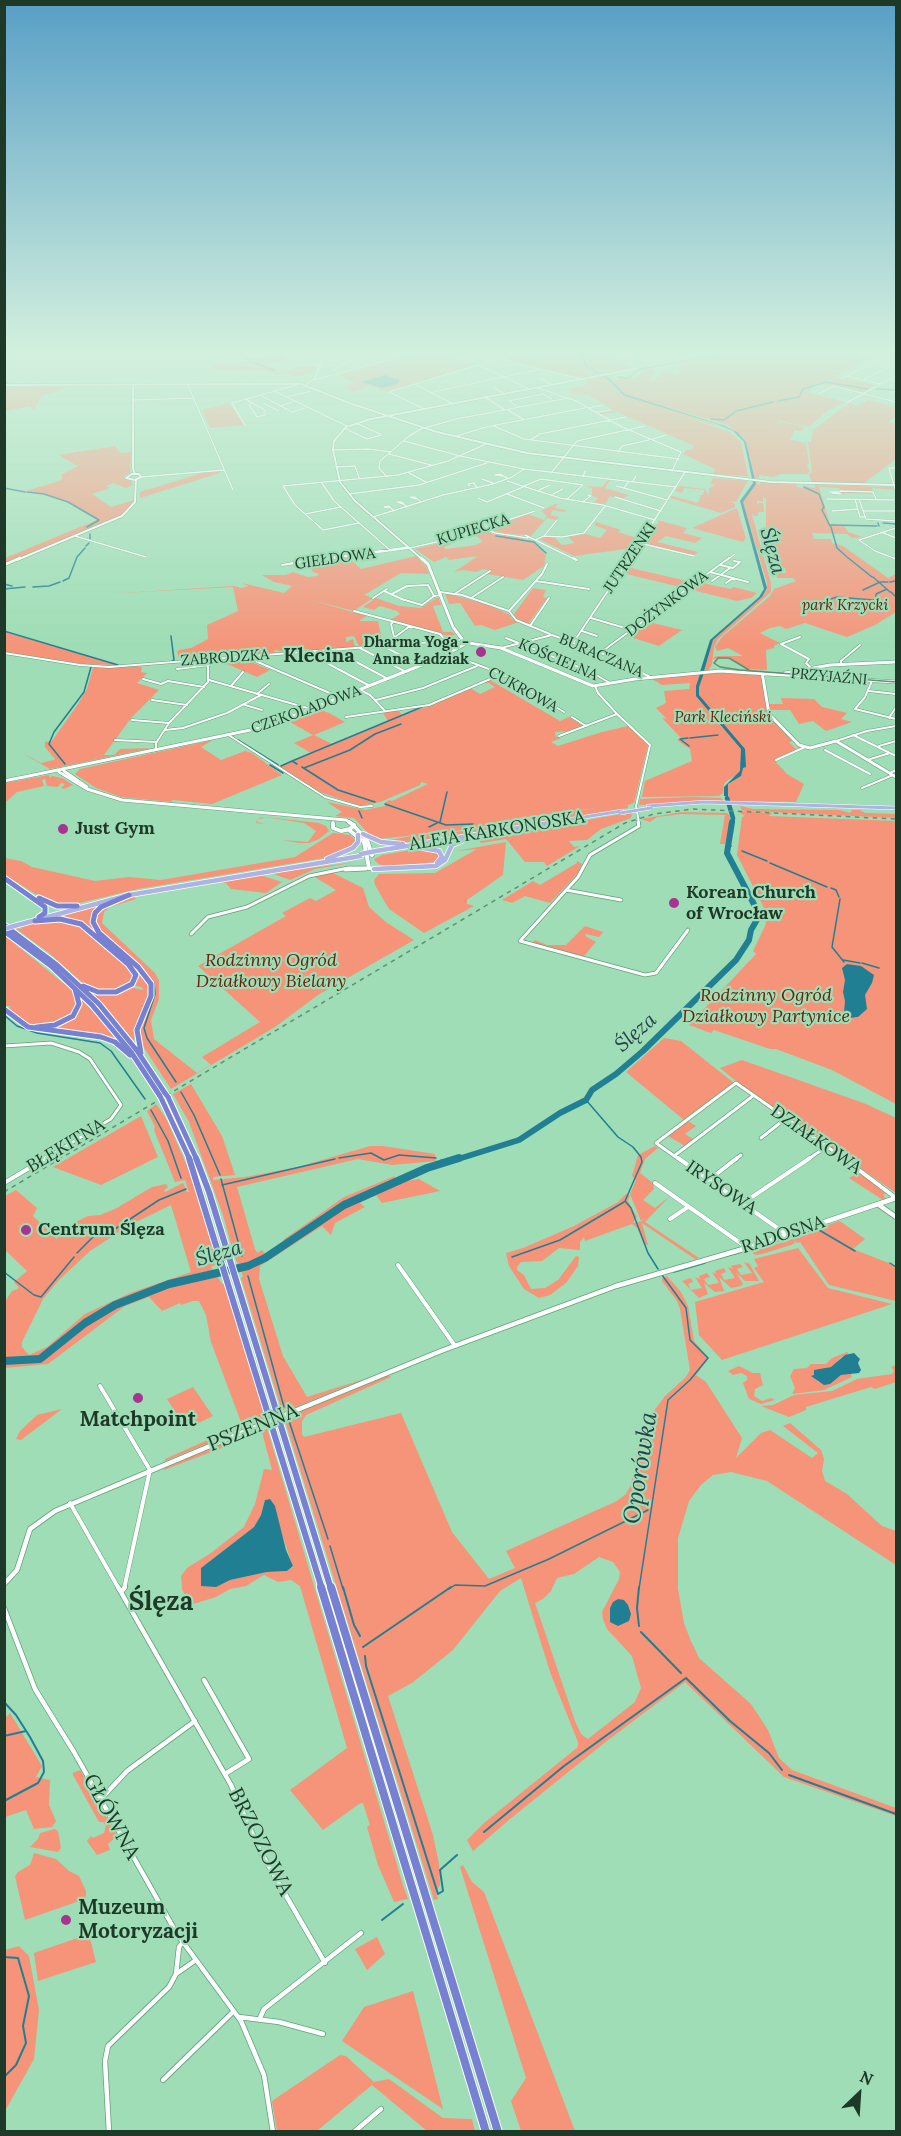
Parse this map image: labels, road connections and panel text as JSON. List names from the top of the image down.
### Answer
{
  "streets": {
    "main road": ["ALEJA KARKONOSKA"],
    "street": [
      "KUPIECKA",
      "JUTRZENKI",
      "GIEŁDOWA",
      "DOŻYNKOWA",
      "BURACZANA",
      "ZABRODZKA",
      "KOŚCIELNA",
      "PRZYJAŹNI",
      "CUKROWA",
      "CZEKOLADOWA",
      "DZIAŁKOWA",
      "BŁĘKITNA",
      "IRYSOWA",
      "RADOSNA",
      "PSZENNA",
      "GŁÓWNA",
      "BRZOZOWA"
    ]
  },
  "crossings": [
    ["KUPIECKA", "GIEŁDOWA"],
    ["JUTRZENKI", "BURACZANA"],
    ["DOŻYNKOWA", "BURACZANA"],
    ["BURACZANA", "KOŚCIELNA"],
    ["BURACZANA", "PRZYJAŹNI"],
    ["KOŚCIELNA", "PRZYJAŹNI"],
    ["CUKROWA", "CZEKOLADOWA"],
    ["DZIAŁKOWA", "IRYSOWA"],
    ["DZIAŁKOWA", "RADOSNA"],
    ["IRYSOWA", "RADOSNA"],
    ["RADOSNA", "PSZENNA"],
    ["PSZENNA", "BRZOZOWA"]
  ],
  "districts": ["Klecina", "Ślęza"],
  "water": ["Ślęza", "Oporówka"],
  "parks": [
    "park Krzycki",
    "Park Kleciński",
    "Rodzinny Ogród Działkowy Bielany",
    "Rodzinny Ogród Działkowy Partynice"
  ],
  "places": [
    "Dharma Yoga - Anna Ładziak",
    "Just Gym",
    "Korean Church of Wrocław",
    "Centrum Ślęza",
    "Matchpoint",
    "Muzeum Motoryzacji"
  ],
  "north": "top right"
}
